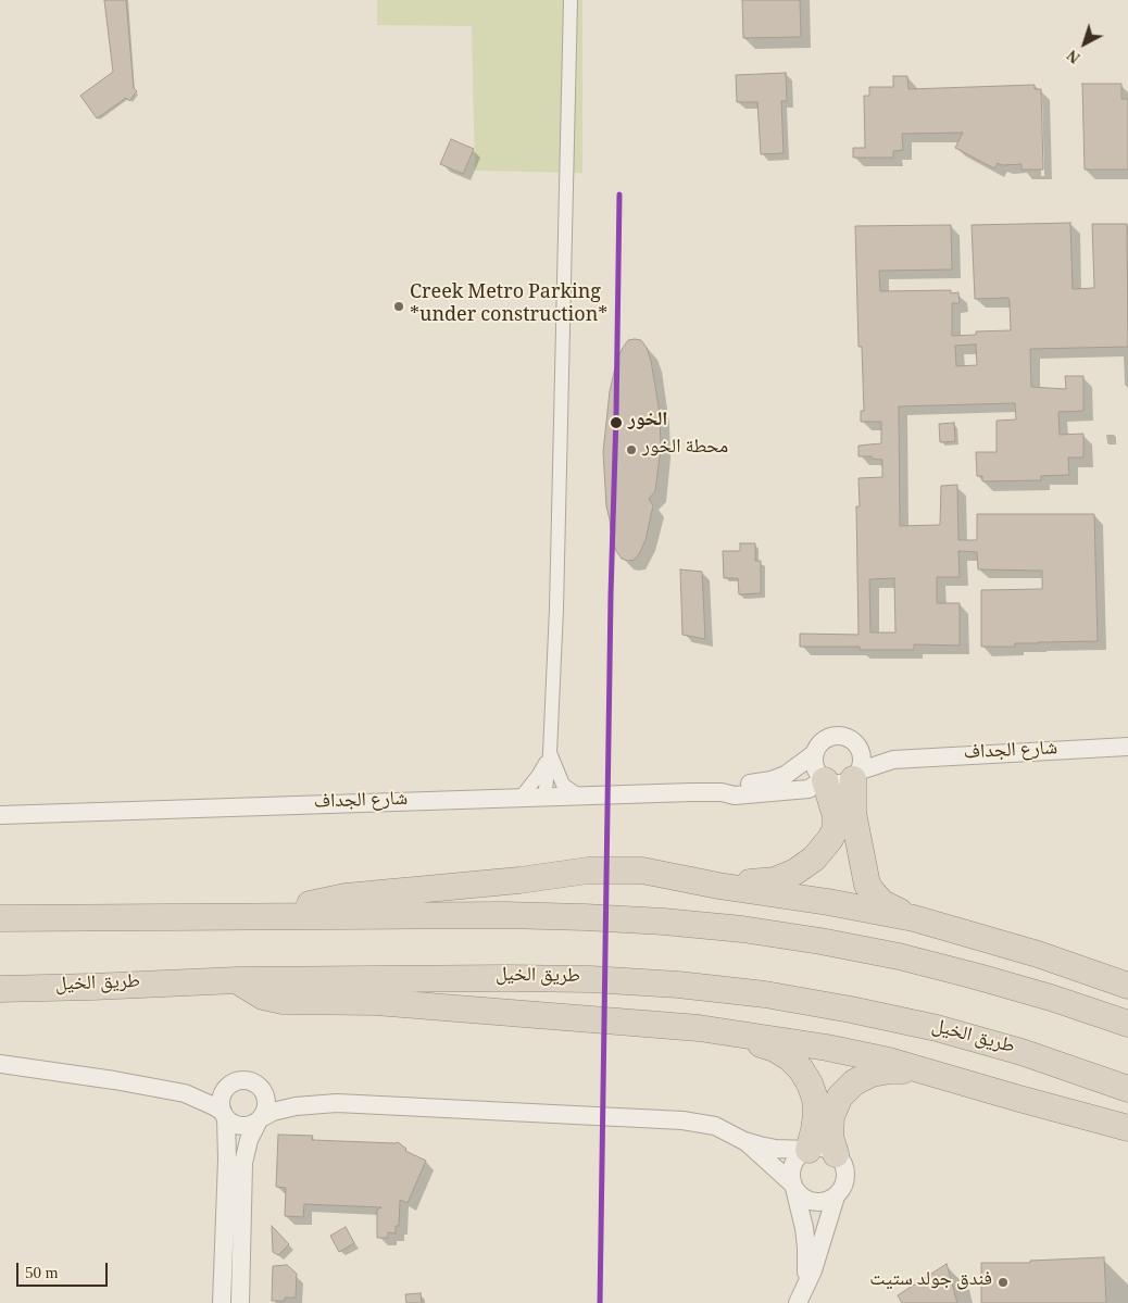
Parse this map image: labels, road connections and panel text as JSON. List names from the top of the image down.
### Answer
{
  "streets": {
    "highway": ["طريق الخيل"],
    "street": ["شارع الجداف"]
  },
  "places": [
    "Creek Metro Parking *under construction*",
    "الخور",
    "محطة الخور",
    "فندق جولد ستيت"
  ],
  "scale_bar": "50 m",
  "north": "bottom left"
}
